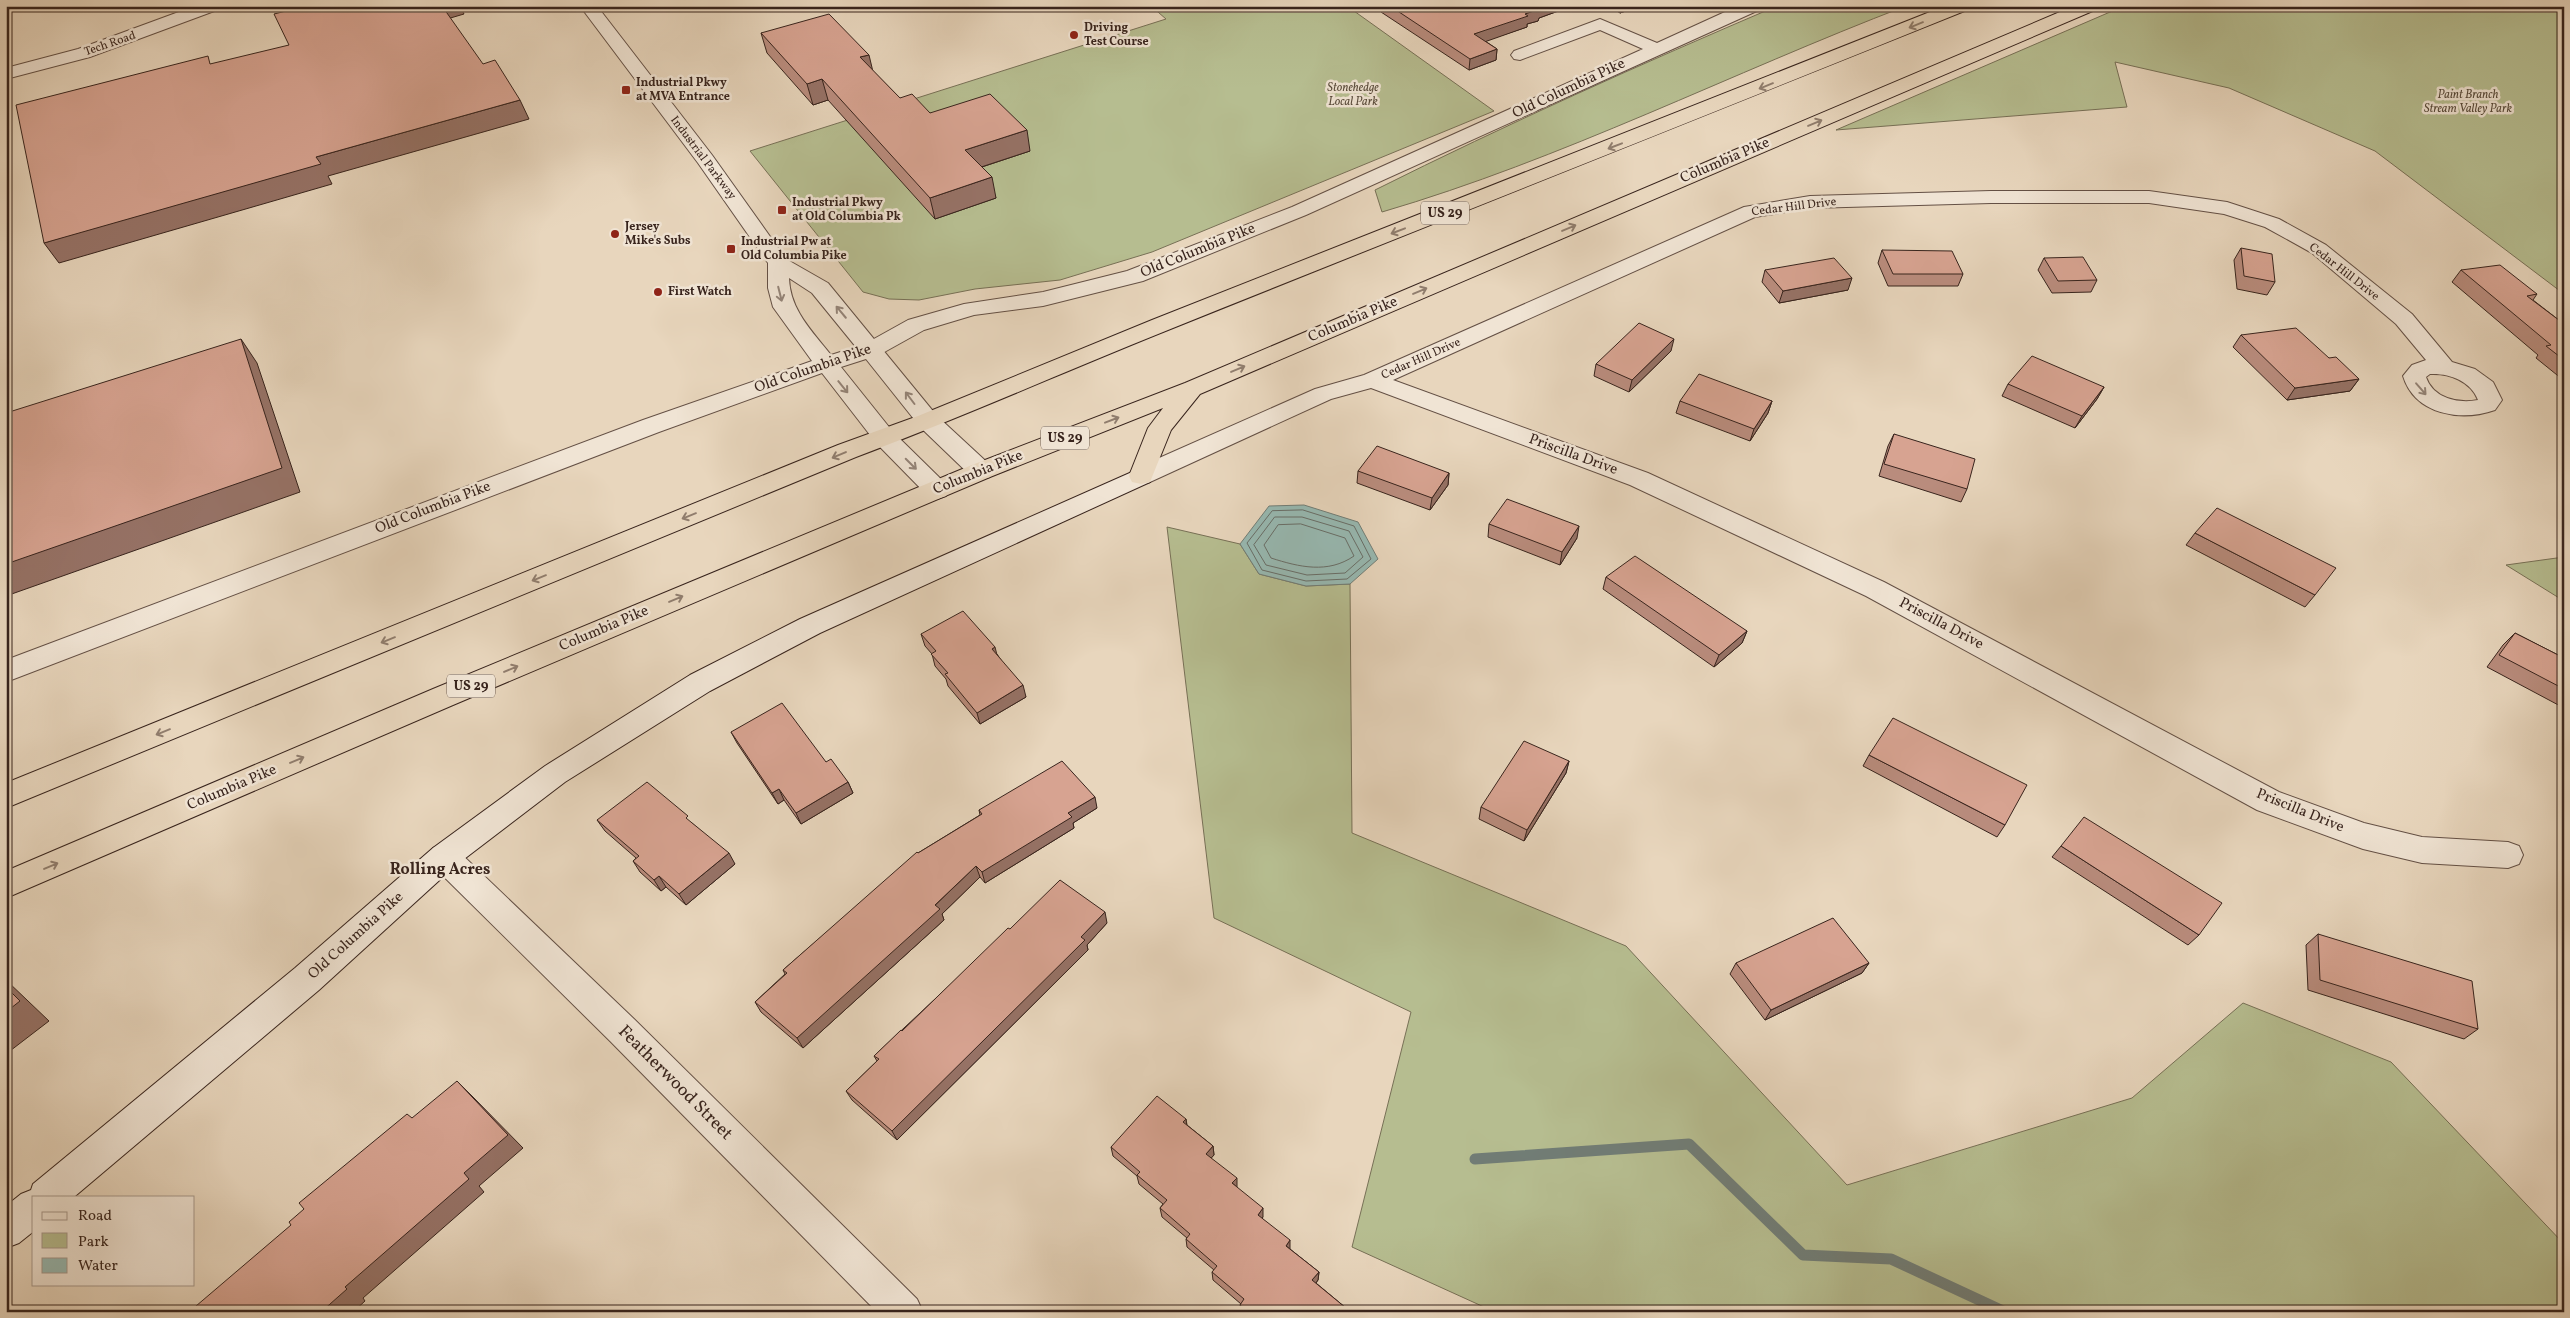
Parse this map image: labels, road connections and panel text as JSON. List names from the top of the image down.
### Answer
{
  "streets": {
    "highway": ["Columbia Pike", "US 29"],
    "street": [
      "Tech Road",
      "Old Columbia Pike",
      "Industrial Parkway",
      "Cedar Hill Drive",
      "Priscilla Drive",
      "Featherwood Street"
    ]
  },
  "crossings": [
    ["Old Columbia Pike", "Industrial Parkway"],
    ["Old Columbia Pike", "Cedar Hill Drive"],
    ["Old Columbia Pike", "Featherwood Street"],
    ["Industrial Parkway", "Columbia Pike"],
    ["Industrial Parkway", "US 29"],
    ["Cedar Hill Drive", "Priscilla Drive"]
  ],
  "districts": ["Rolling Acres"],
  "parks": ["Stonehedge Local Park", "Paint Branch Stream Valley Park"],
  "places": {
    "other": ["Driving Test Course", "Jersey Mike's Subs", "First Watch"],
    "transit": ["Industrial Pkwy at MVA Entrance", "Industrial Pkwy at Old Columbia Pk", "Industrial Pw at Old Columbia Pike"]
  },
  "legend": ["Road", "Park", "Water"]
}
